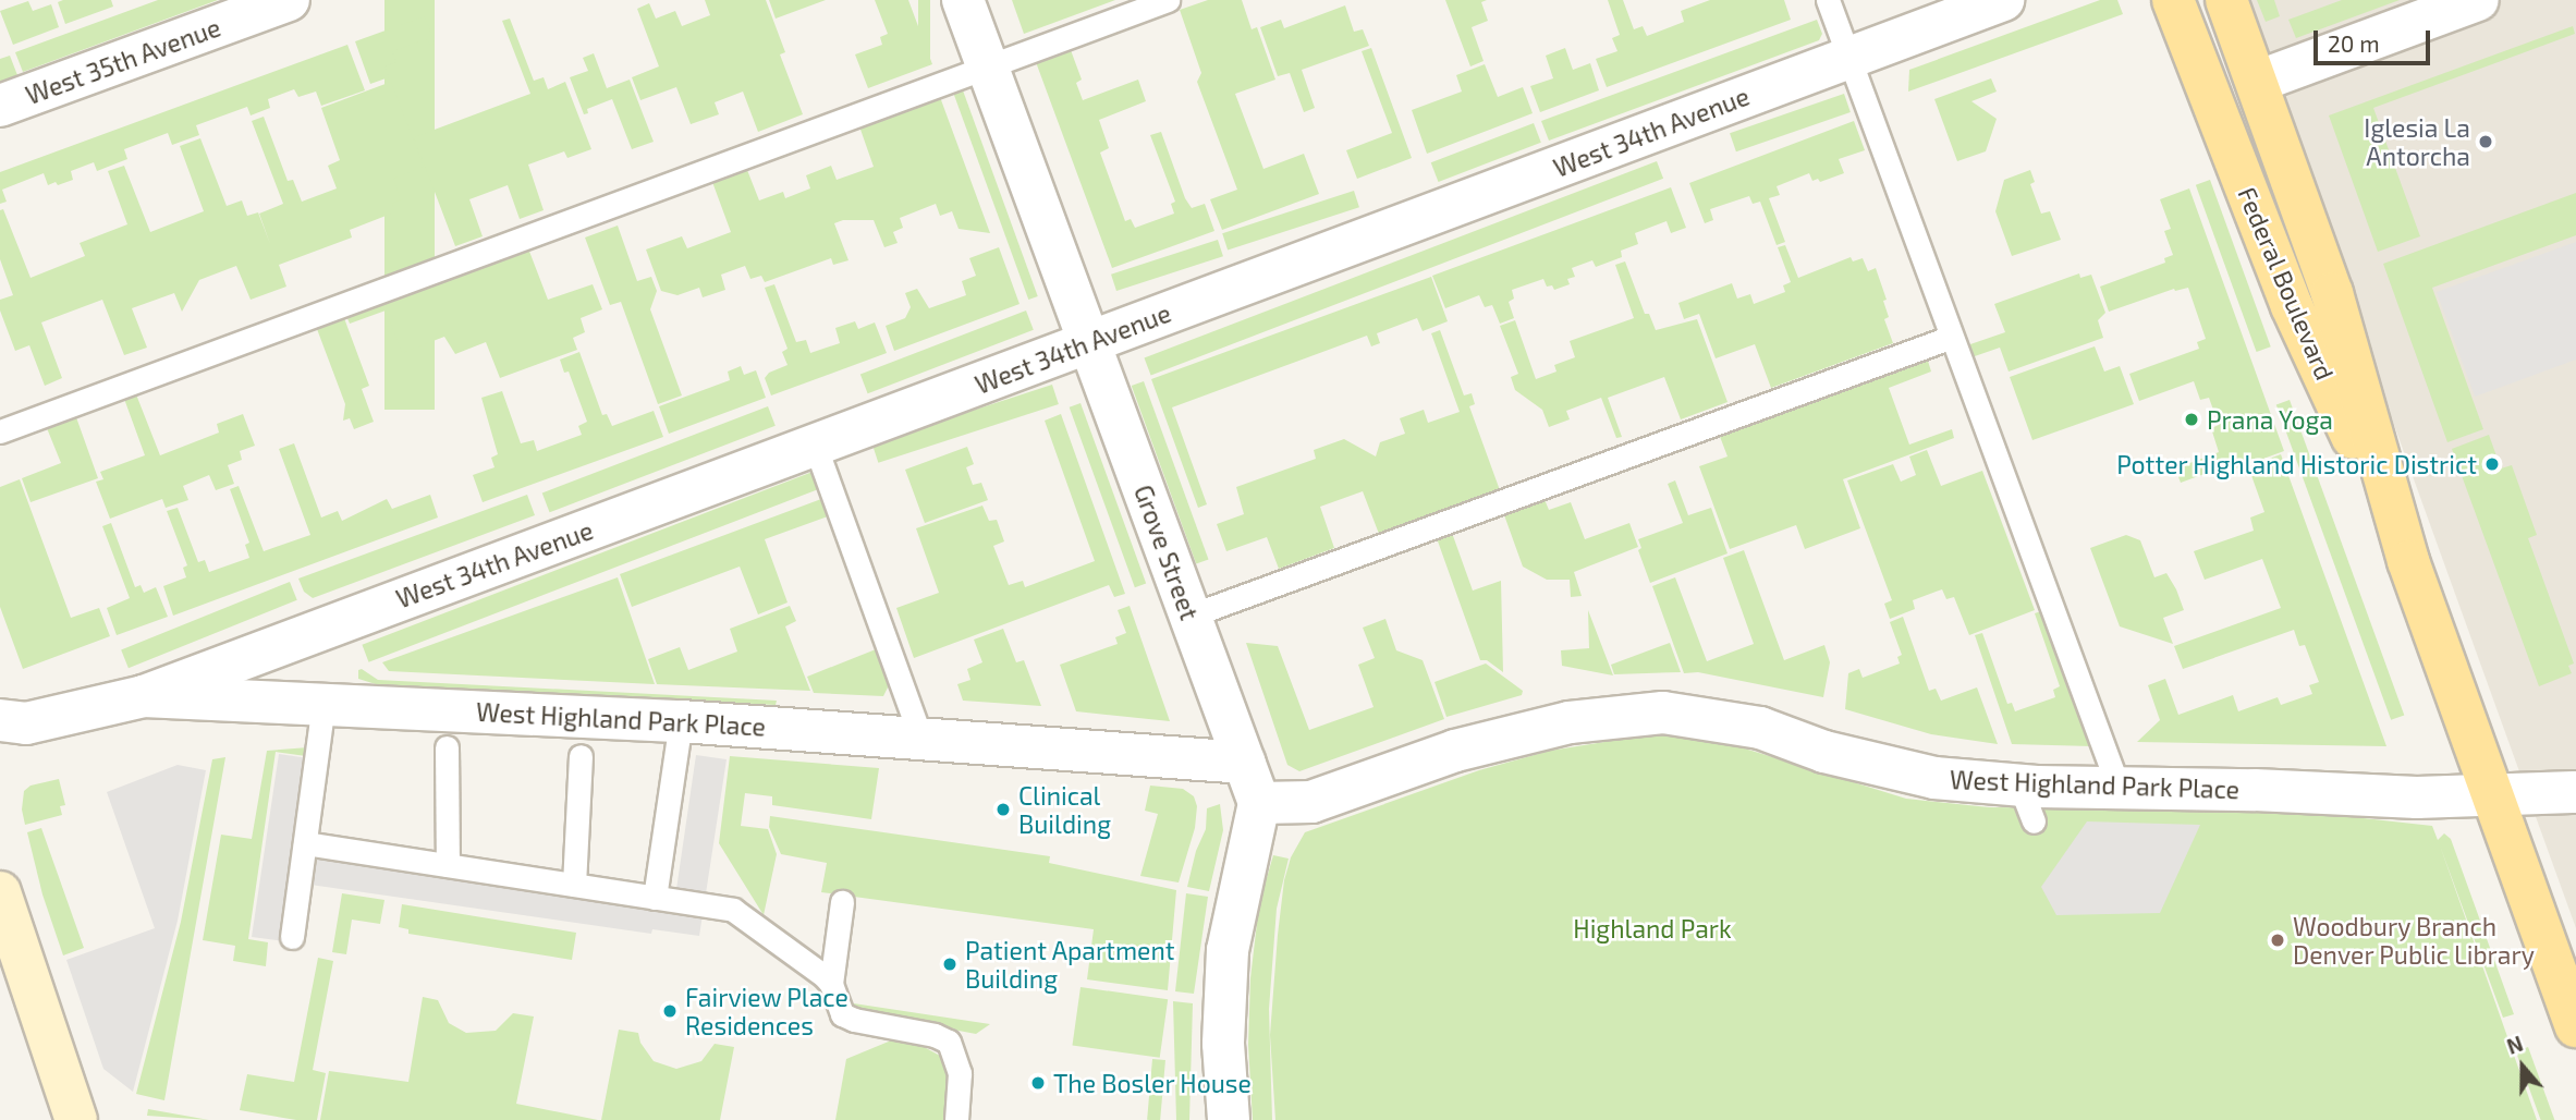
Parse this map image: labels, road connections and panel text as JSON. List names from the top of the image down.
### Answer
{
  "streets": {
    "main road": ["Federal Boulevard"],
    "street": [
      "West 35th Avenue",
      "West 34th Avenue",
      "Grove Street",
      "West Highland Park Place"
    ]
  },
  "crossings": [
    ["West 34th Avenue", "Grove Street"],
    ["West 34th Avenue", "West Highland Park Place"],
    ["Federal Boulevard", "West Highland Park Place"],
    ["Grove Street", "West Highland Park Place"]
  ],
  "parks": ["Highland Park"],
  "places": [
    "Iglesia La Antorcha",
    "Prana Yoga",
    "Potter Highland Historic District",
    "Clinical Building",
    "Woodbury Branch Denver Public Library",
    "Patient Apartment Building",
    "Fairview Place Residences",
    "The Bosler House"
  ],
  "scale_bar": "20 m",
  "north": "top"
}
